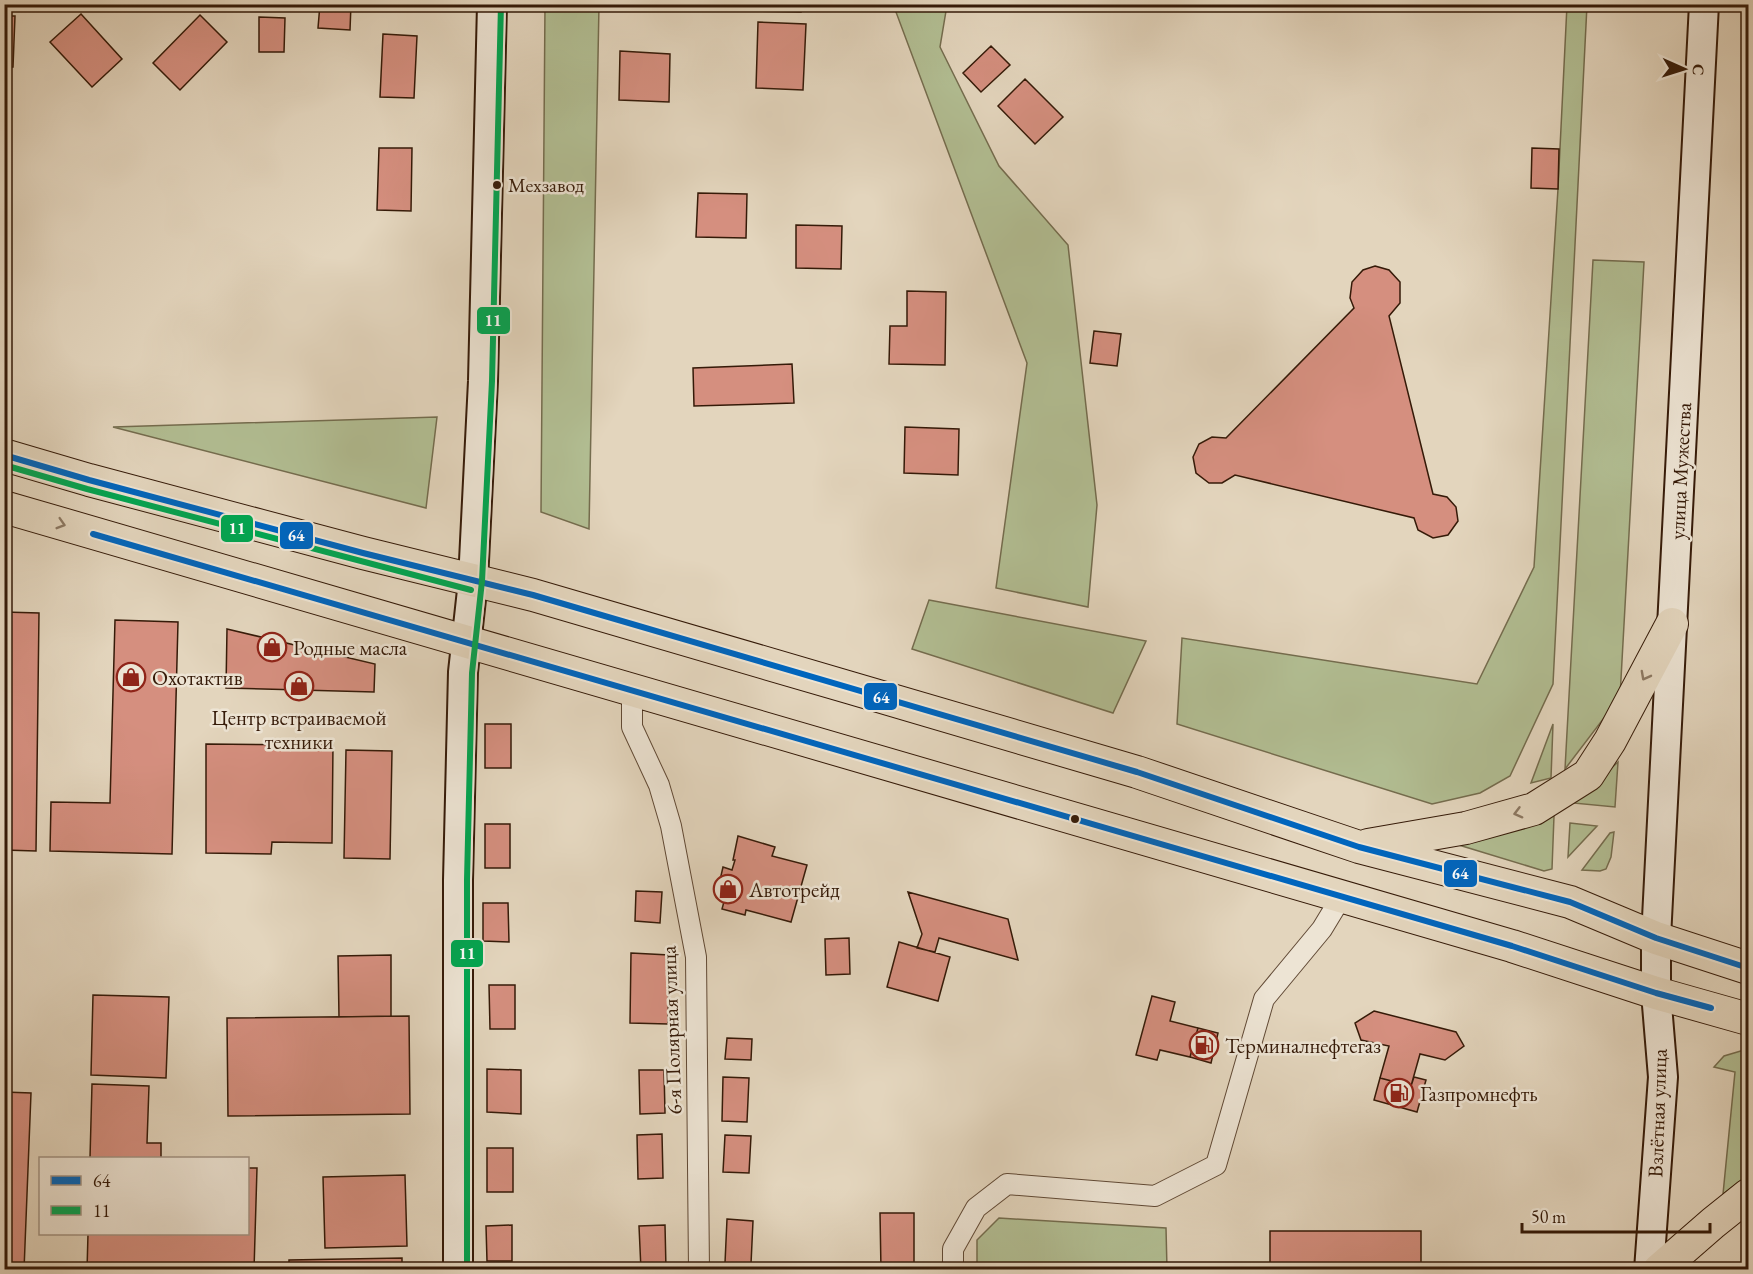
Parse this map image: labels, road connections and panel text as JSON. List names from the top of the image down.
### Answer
{
  "streets": {
    "main road": ["улица Мужества", "Взлётная улица"],
    "street": ["6-я Полярная улица"]
  },
  "crossings": [
    ["улица Мужества", "Взлётная улица"]
  ],
  "places": {
    "other": ["Мехзавод"],
    "shop": [
      "Родные масла",
      "Охотактив",
      "Центр встраиваемой техники",
      "Автотрейд"
    ],
    "fuel station": ["Терминалнефтегаз", "Газпромнефть"]
  },
  "lines": ["transit line 11", "transit line 64"],
  "legend": ["64", "11"],
  "scale_bar": "50 m",
  "north": "right"
}
